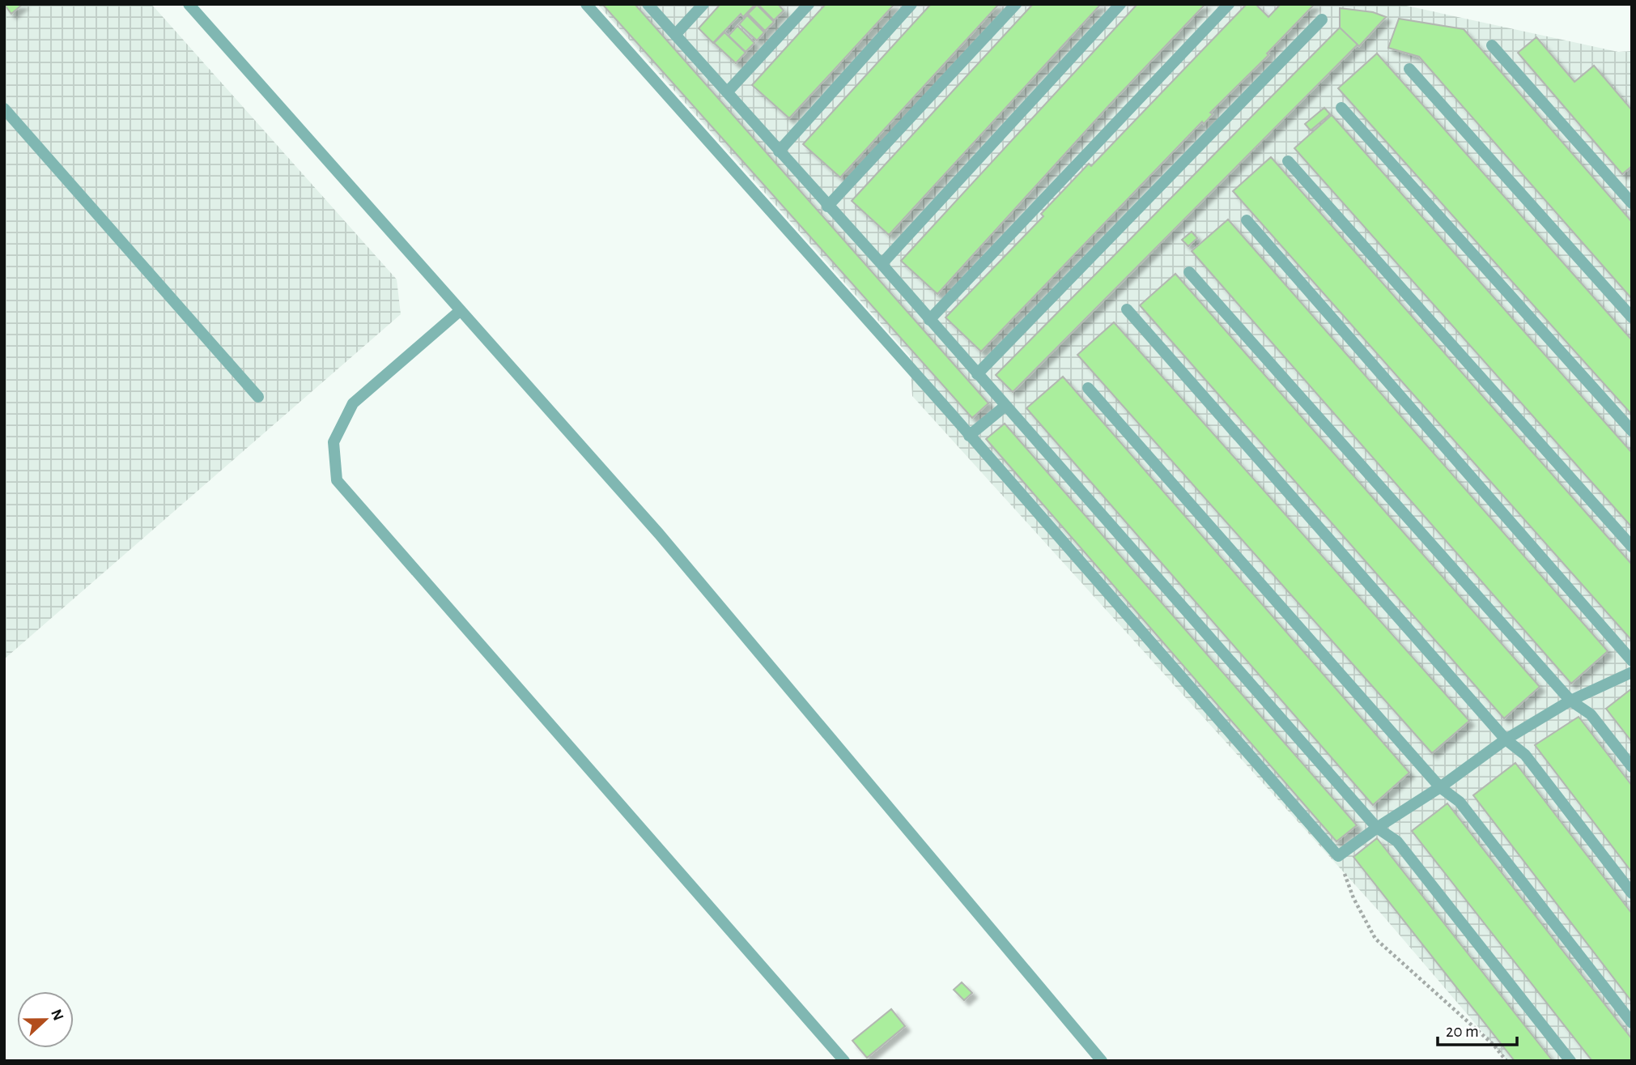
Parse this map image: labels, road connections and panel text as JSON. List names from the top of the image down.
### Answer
{
  "scale_bar": "20 m",
  "north": "right"
}
